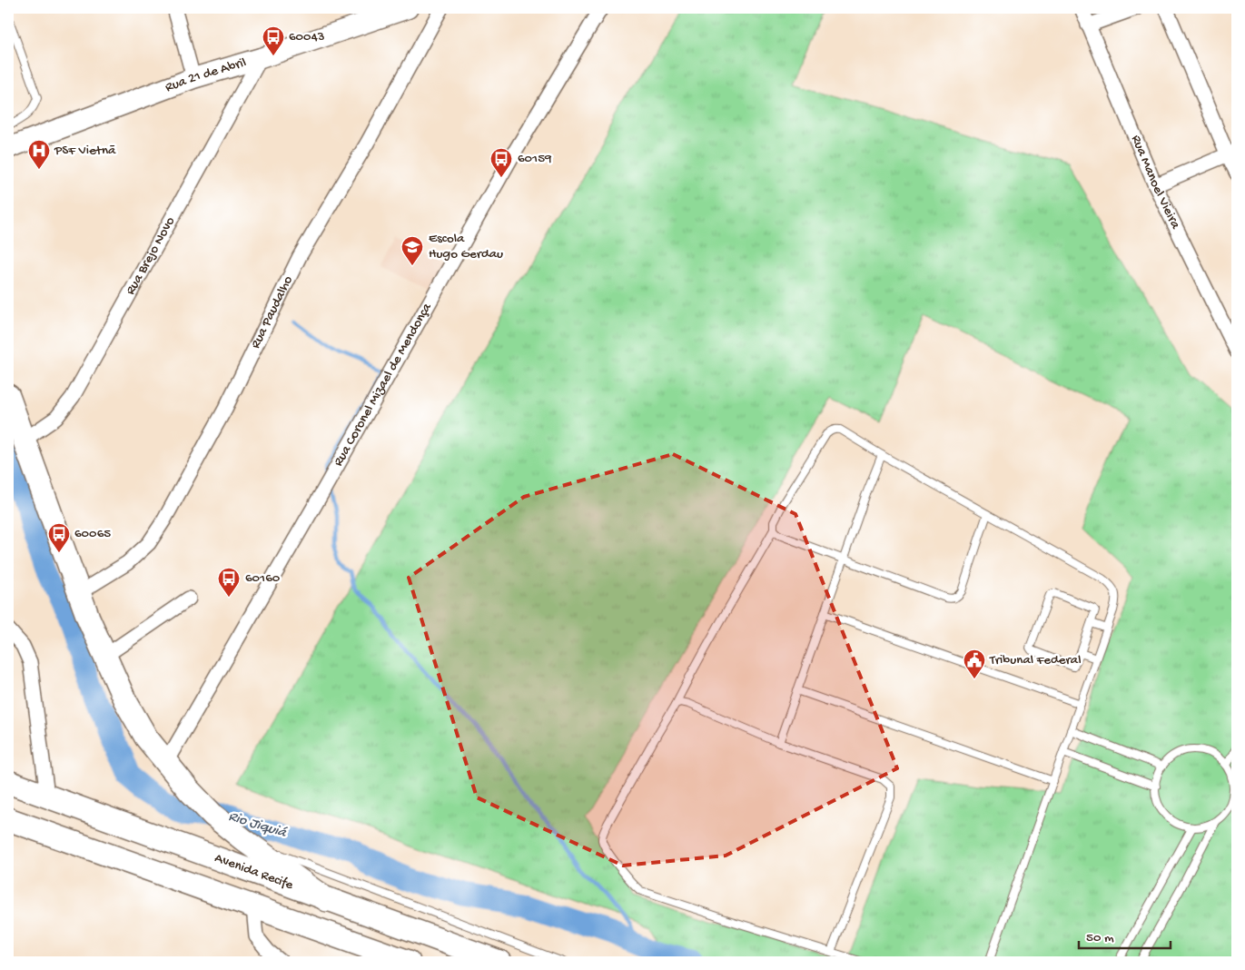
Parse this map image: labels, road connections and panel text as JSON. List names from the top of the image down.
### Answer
{
  "streets": {
    "main road": ["Avenida Recife"],
    "street": [
      "Rua 21 de Abril",
      "Rua Manoel Vieira",
      "Rua Brejo Novo",
      "Rua Paudalho",
      "Rua Coronel Mizael de Mendonça"
    ]
  },
  "crossings": [
    ["Rua 21 de Abril", "Rua Brejo Novo"]
  ],
  "water": ["Rio Jiquiá"],
  "places": {
    "bus stop": [
      "60043",
      "60159",
      "60065",
      "60160"
    ],
    "hospital": ["PSF Vietnã"],
    "school or university": ["Escola Hugo Gerdau"],
    "public building": ["Tribunal Federal"]
  },
  "scale_bar": "50 m"
}
